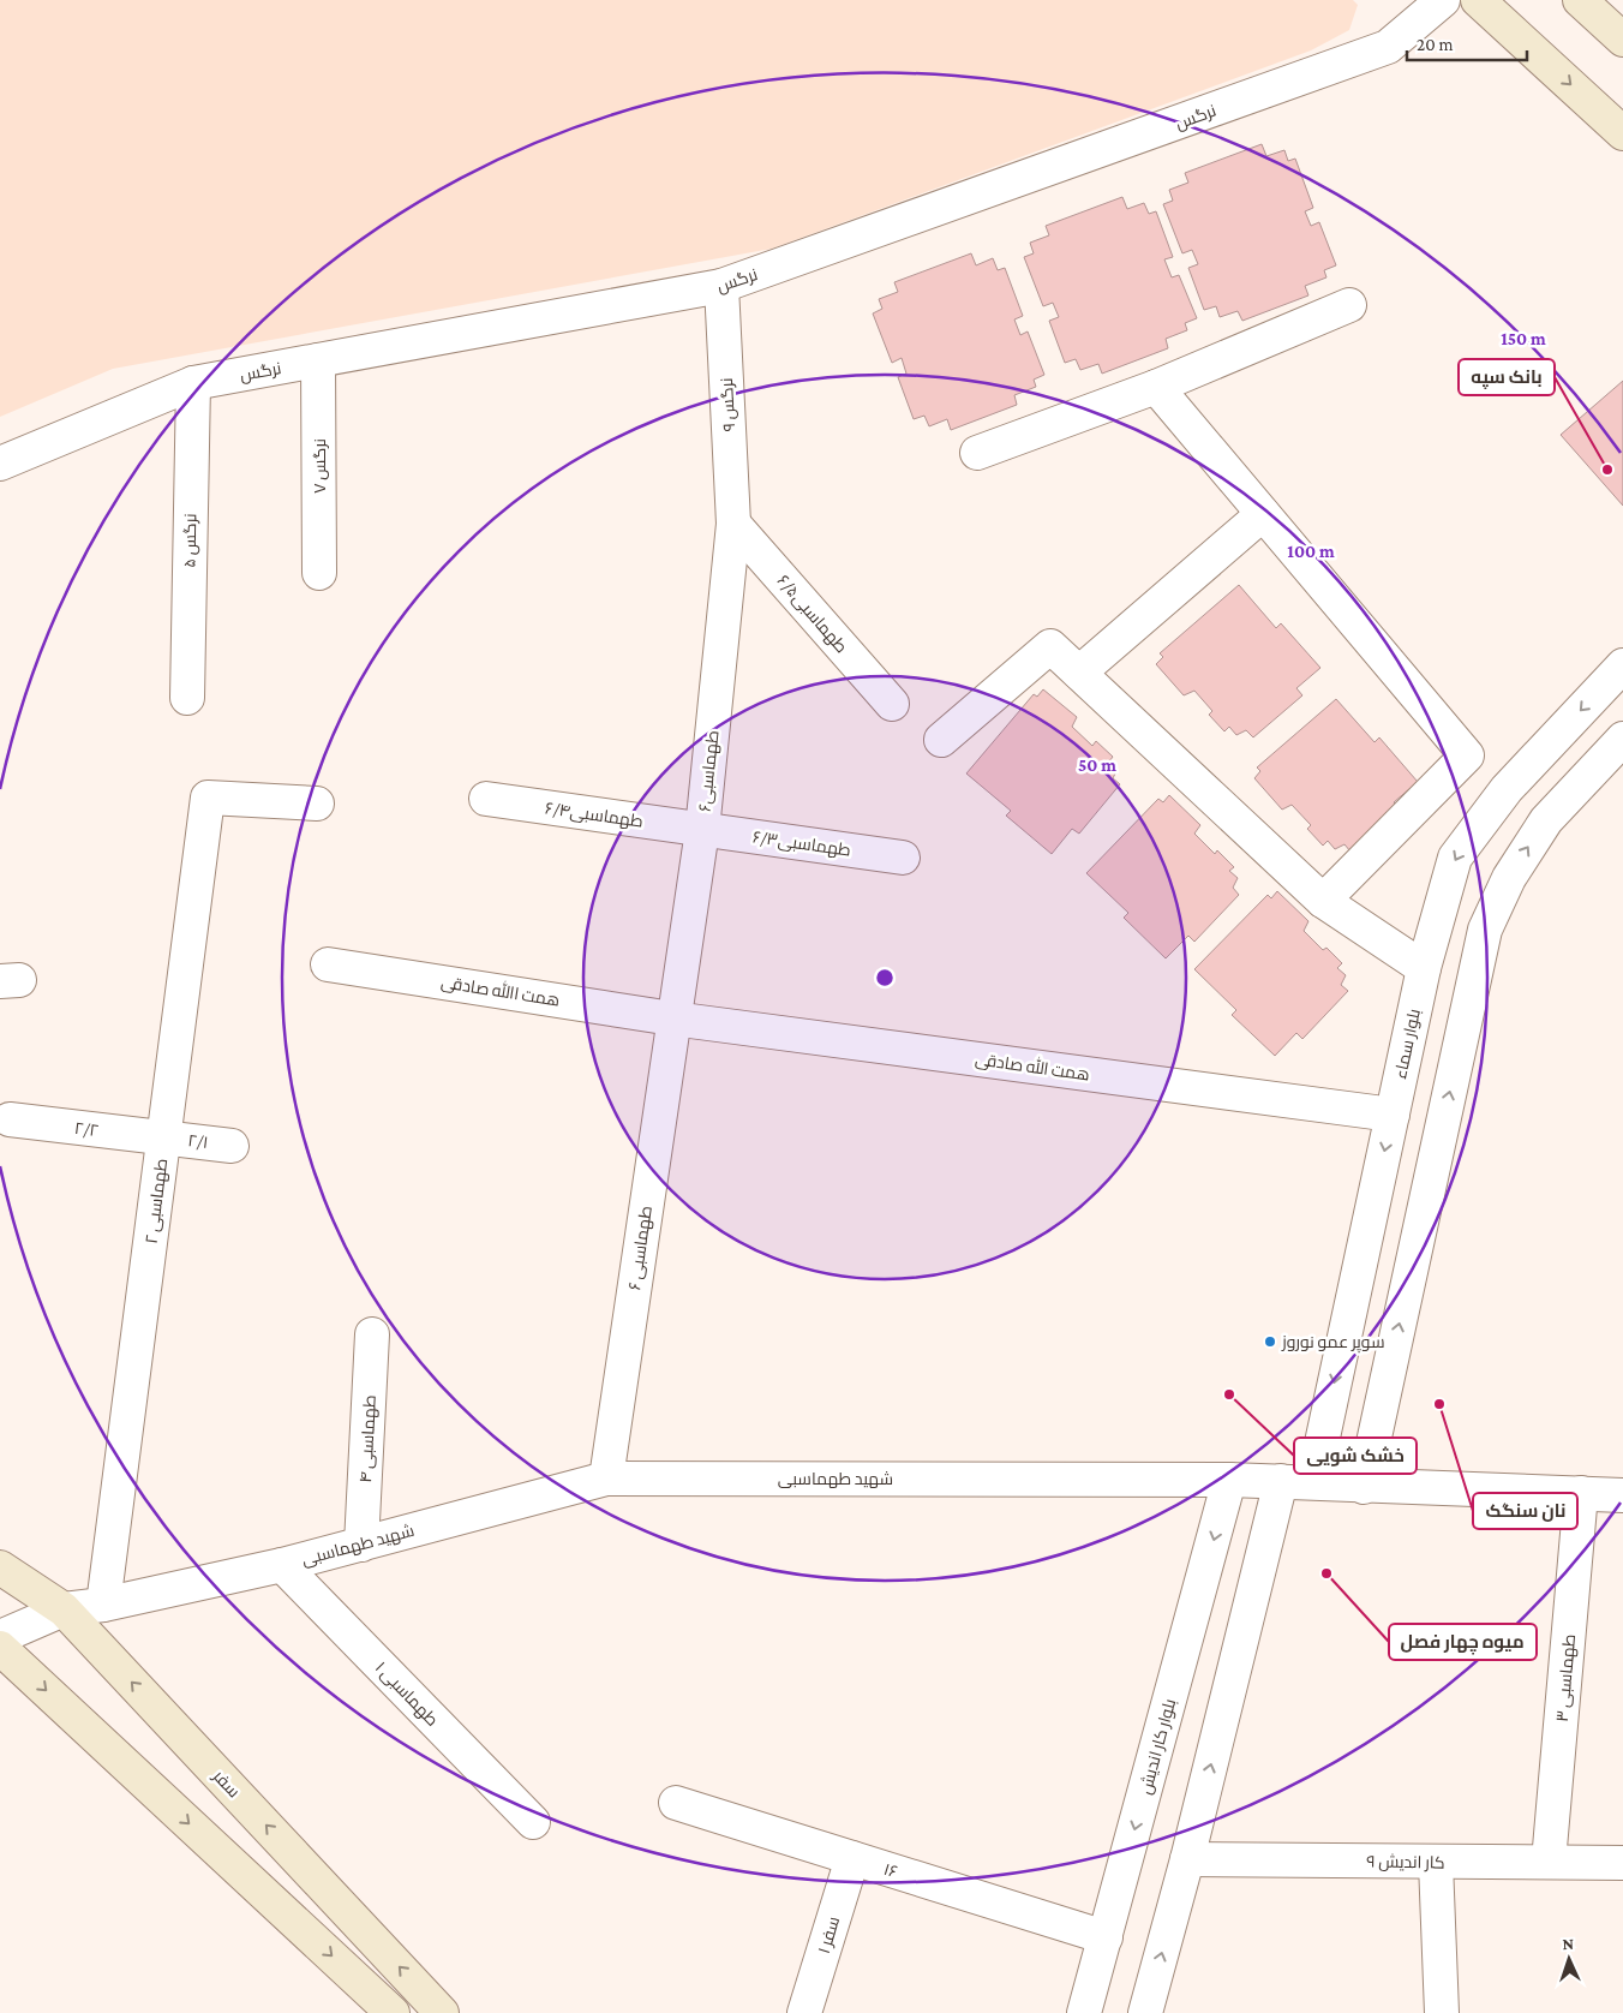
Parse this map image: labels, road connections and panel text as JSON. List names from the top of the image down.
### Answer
{
  "streets": {
    "main road": ["سفر"],
    "street": [
      "نرگس",
      "۹ نرگس",
      "۷ نرگس",
      "۵ نرگس",
      "۶/۵طهماسبی",
      "۶طهماسبی",
      "۶/۴طهماسبی",
      "۶/۳طهماسبی",
      "همت االله صادقی",
      "بلوار سماء",
      "همت الله صادقی",
      "۲/۲",
      "۲/۱",
      "۲ طهماسبی",
      "۶ طهماسبی",
      "۴ طهماسبی",
      "شهید طهماسبی",
      "۳ طهماسبی",
      "۱ طهماسبی",
      "بلوار کار اندیش",
      "۹ کار اندیش",
      "۱۶",
      "۱ سفر"
    ]
  },
  "crossings": [
    ["نرگس", "۹ نرگس"],
    ["نرگس", "۷ نرگس"],
    ["نرگس", "۵ نرگس"],
    ["۹ نرگس", "۶/۵طهماسبی"],
    ["۹ نرگس", "۶طهماسبی"],
    ["۶/۵طهماسبی", "۶طهماسبی"],
    ["۶طهماسبی", "۶/۴طهماسبی"],
    ["۶طهماسبی", "۶/۳طهماسبی"],
    ["۶طهماسبی", "همت االله صادقی"],
    ["۶طهماسبی", "همت الله صادقی"],
    ["۶طهماسبی", "۶ طهماسبی"],
    ["۶/۴طهماسبی", "۶/۳طهماسبی"],
    ["همت االله صادقی", "همت الله صادقی"],
    ["همت االله صادقی", "۶ طهماسبی"],
    ["بلوار سماء", "همت الله صادقی"],
    ["بلوار سماء", "شهید طهماسبی"],
    ["همت الله صادقی", "۶ طهماسبی"],
    ["۲/۲", "۲/۱"],
    ["۲/۲", "۲ طهماسبی"],
    ["۲/۱", "۲ طهماسبی"],
    ["۲ طهماسبی", "شهید طهماسبی"],
    ["۶ طهماسبی", "شهید طهماسبی"],
    ["۴ طهماسبی", "شهید طهماسبی"],
    ["شهید طهماسبی", "۳ طهماسبی"],
    ["شهید طهماسبی", "۱ طهماسبی"],
    ["شهید طهماسبی", "بلوار کار اندیش"],
    ["شهید طهماسبی", "سفر"],
    ["۳ طهماسبی", "۹ کار اندیش"],
    ["بلوار کار اندیش", "۱۶"],
    ["۱۶", "۱ سفر"]
  ],
  "places": [
    "بانک سپه",
    "سوپر عمو نوروز",
    "خشک شویی",
    "نان سنگک",
    "میوه چهار فصل"
  ],
  "scale_bar": "20 m",
  "north": "top",
  "rings": ["150 m", "100 m", "50 m"]
}
